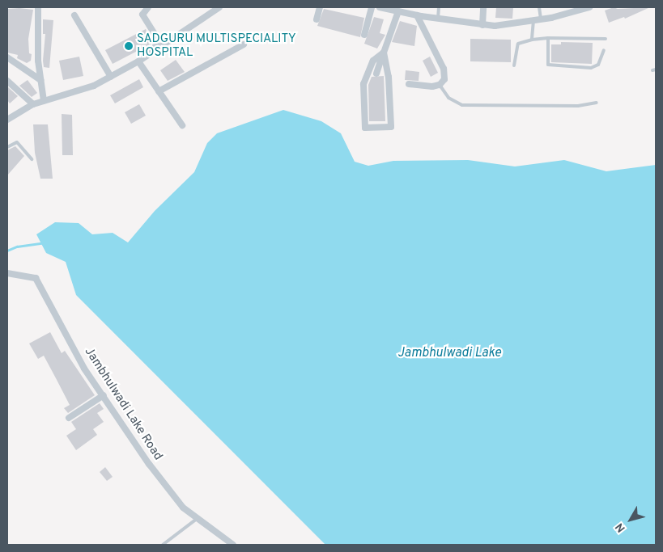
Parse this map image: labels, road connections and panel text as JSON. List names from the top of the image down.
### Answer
{
  "streets": {
    "street": ["Jambhulwadi Lake Road"]
  },
  "water": ["Jambhulwadi Lake"],
  "places": ["SADGURU MULTISPECIALITY HOSPITAL"],
  "north": "bottom left"
}
